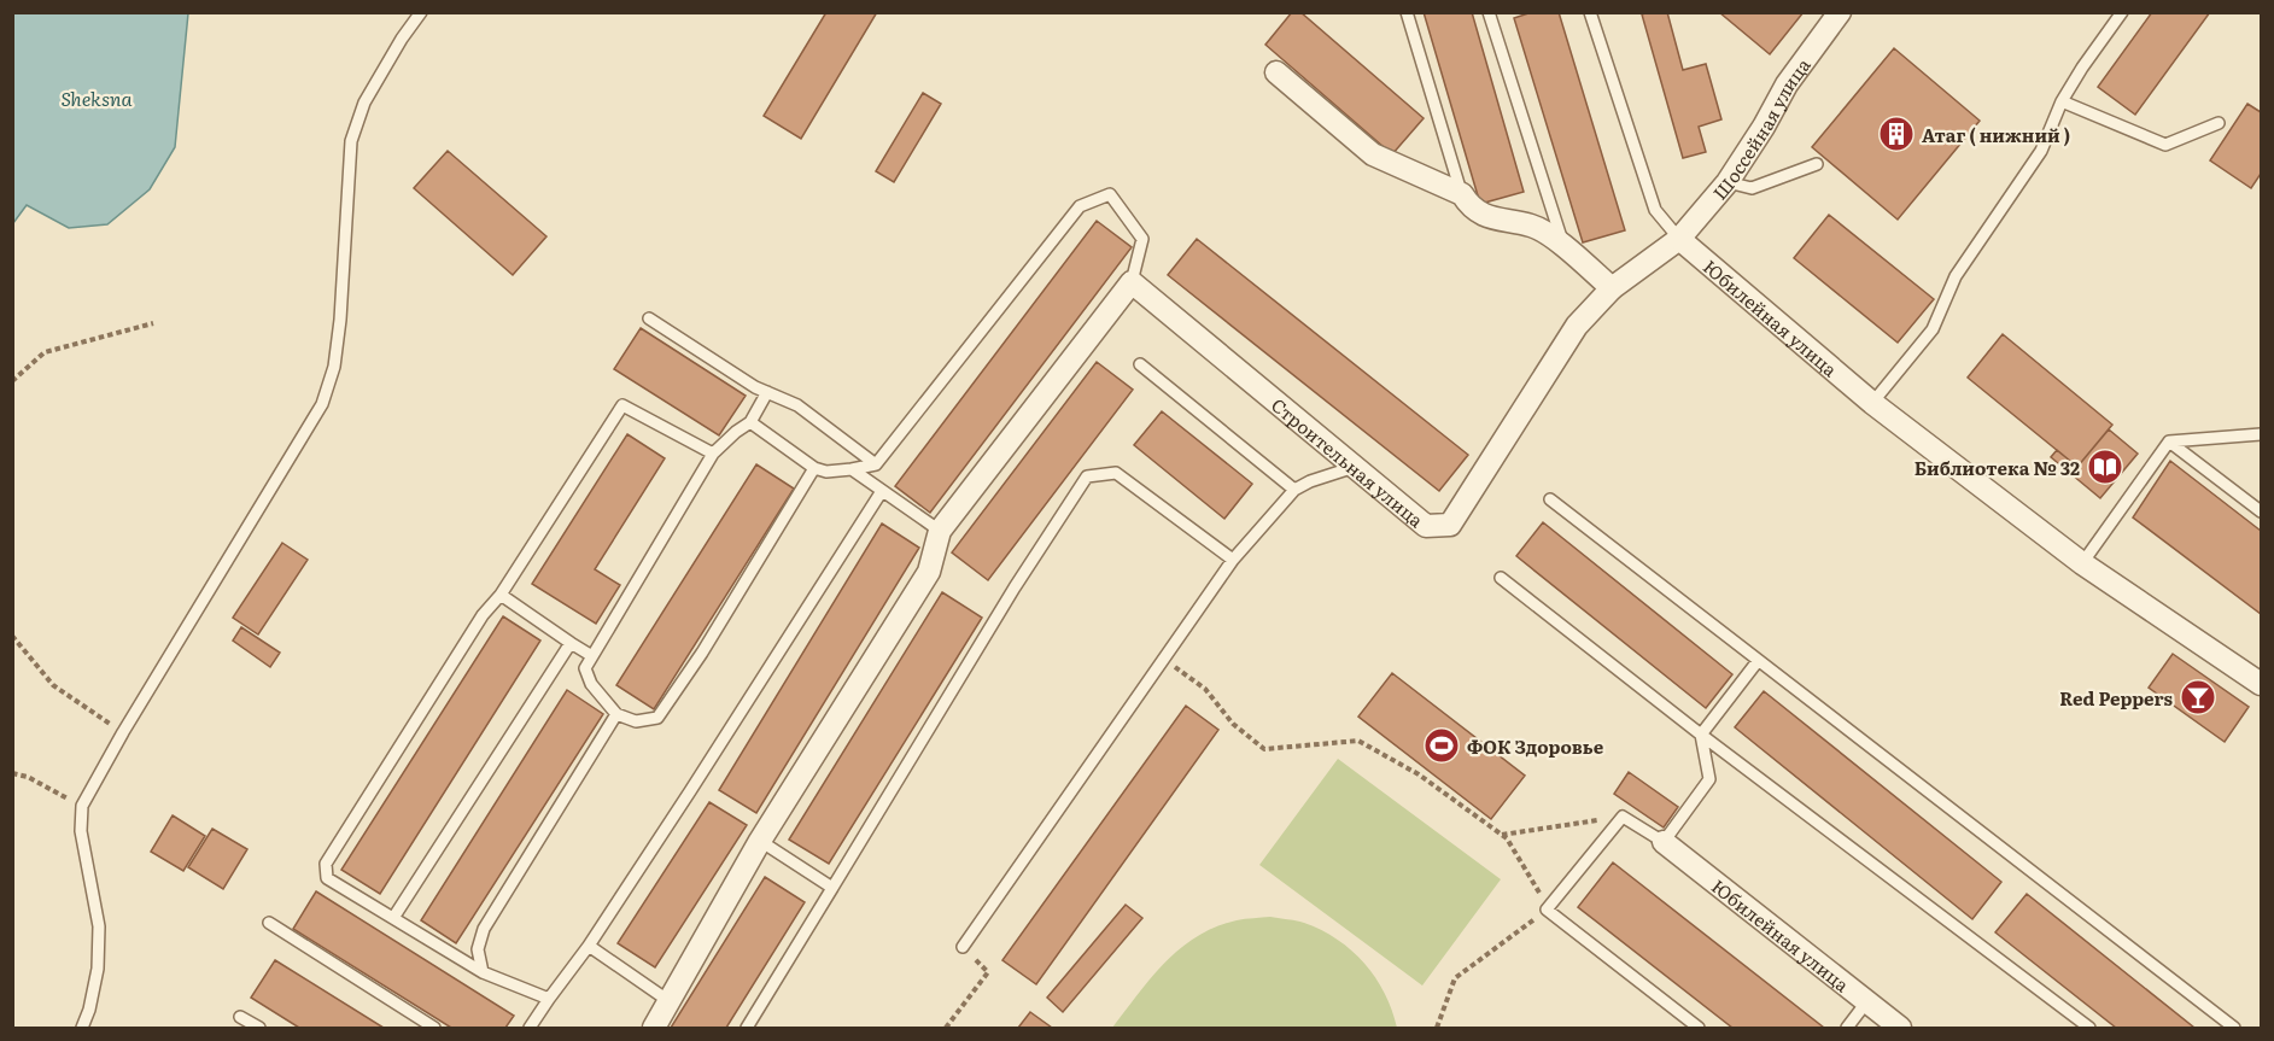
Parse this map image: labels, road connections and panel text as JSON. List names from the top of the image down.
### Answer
{
  "streets": {
    "street": ["Шоссейная улица", "Юбилейная улица", "Строительная улица"]
  },
  "crossings": [
    ["Шоссейная улица", "Юбилейная улица"]
  ],
  "water": ["Sheksna"],
  "places": {
    "building": ["Атаг ( нижний )"],
    "library": ["Библиотека № 32"],
    "bar": ["Red Peppers"],
    "sports": ["ФОК Здоровье"]
  }
}
